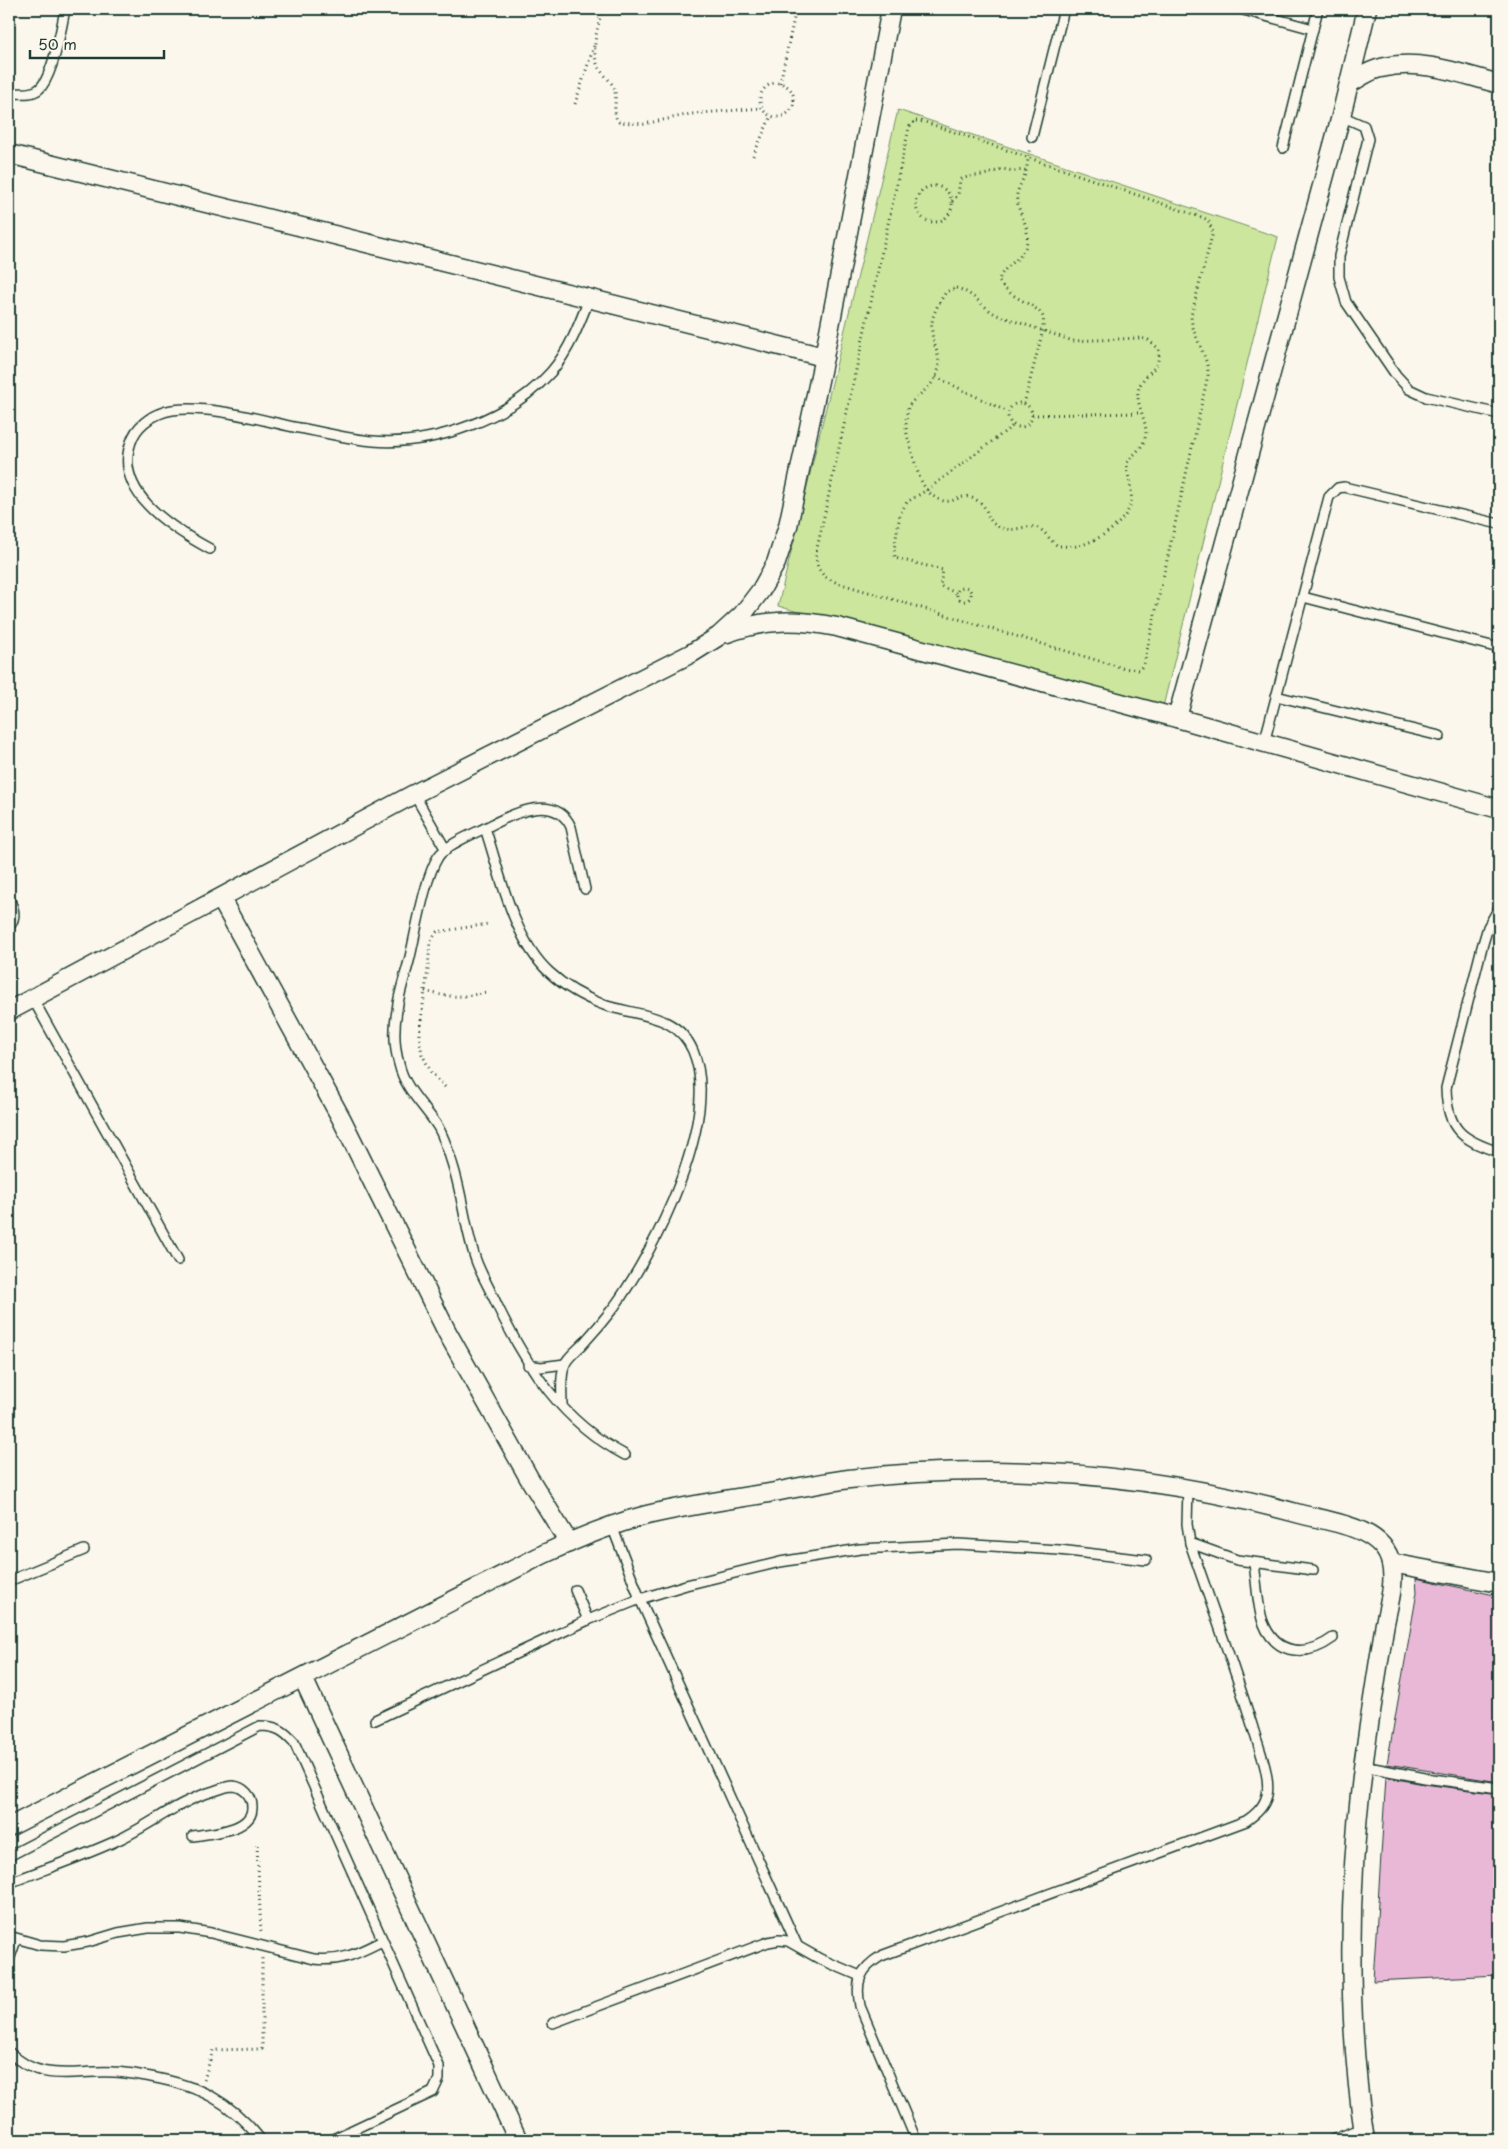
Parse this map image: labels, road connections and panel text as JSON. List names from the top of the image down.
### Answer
{
  "scale_bar": "50 m"
}
